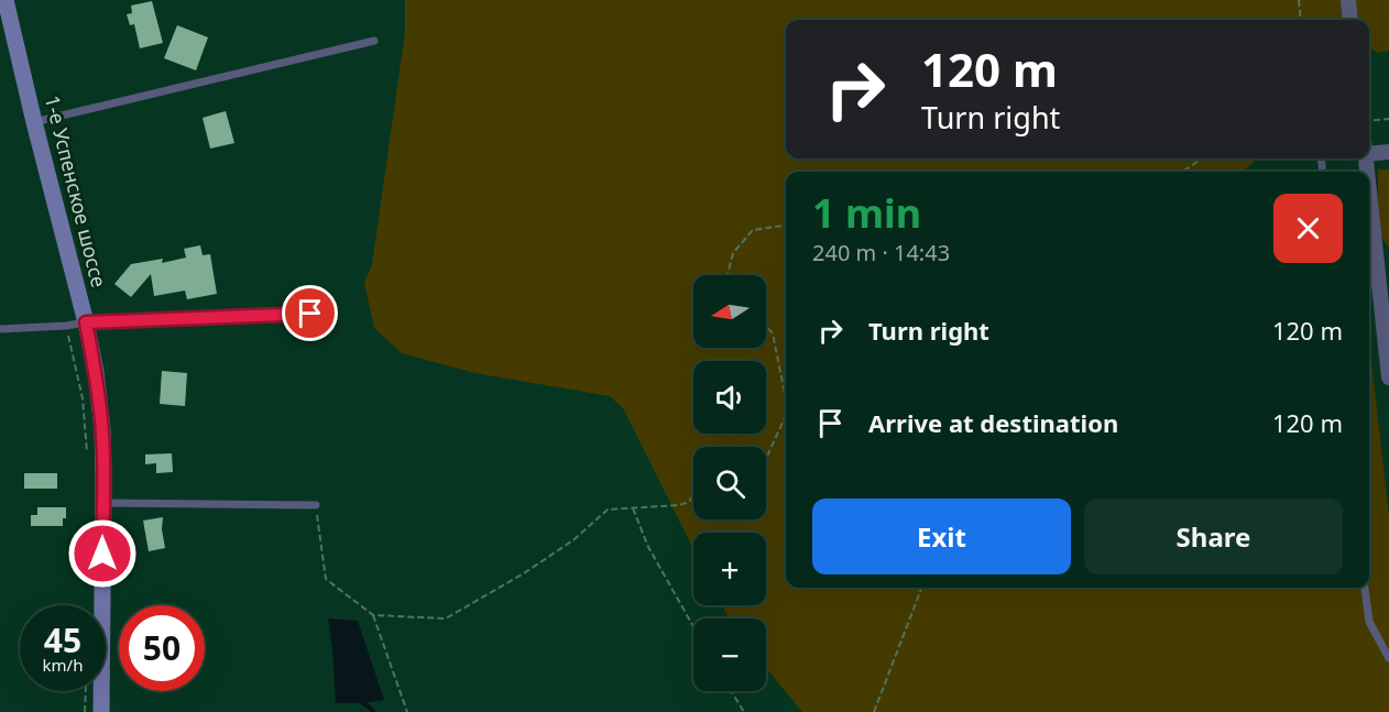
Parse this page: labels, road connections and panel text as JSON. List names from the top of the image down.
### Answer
{
  "streets": {
    "main road": ["1-е Успенское шоссе"]
  },
  "north": "left",
  "page": {
    "turn": ["120 m", "Turn right"],
    "heading": ["1 min", "240 m · 14:43"],
    "map_buttons": ["+", "−"],
    "list": [
      {
        "name": "Turn right",
        "value": "120 m"
      },
      {
        "name": "Arrive at destination",
        "value": "120 m"
      }
    ],
    "buttons": ["Exit", "Share"],
    "speed": "45 km/h",
    "limit": "50"
  }
}
